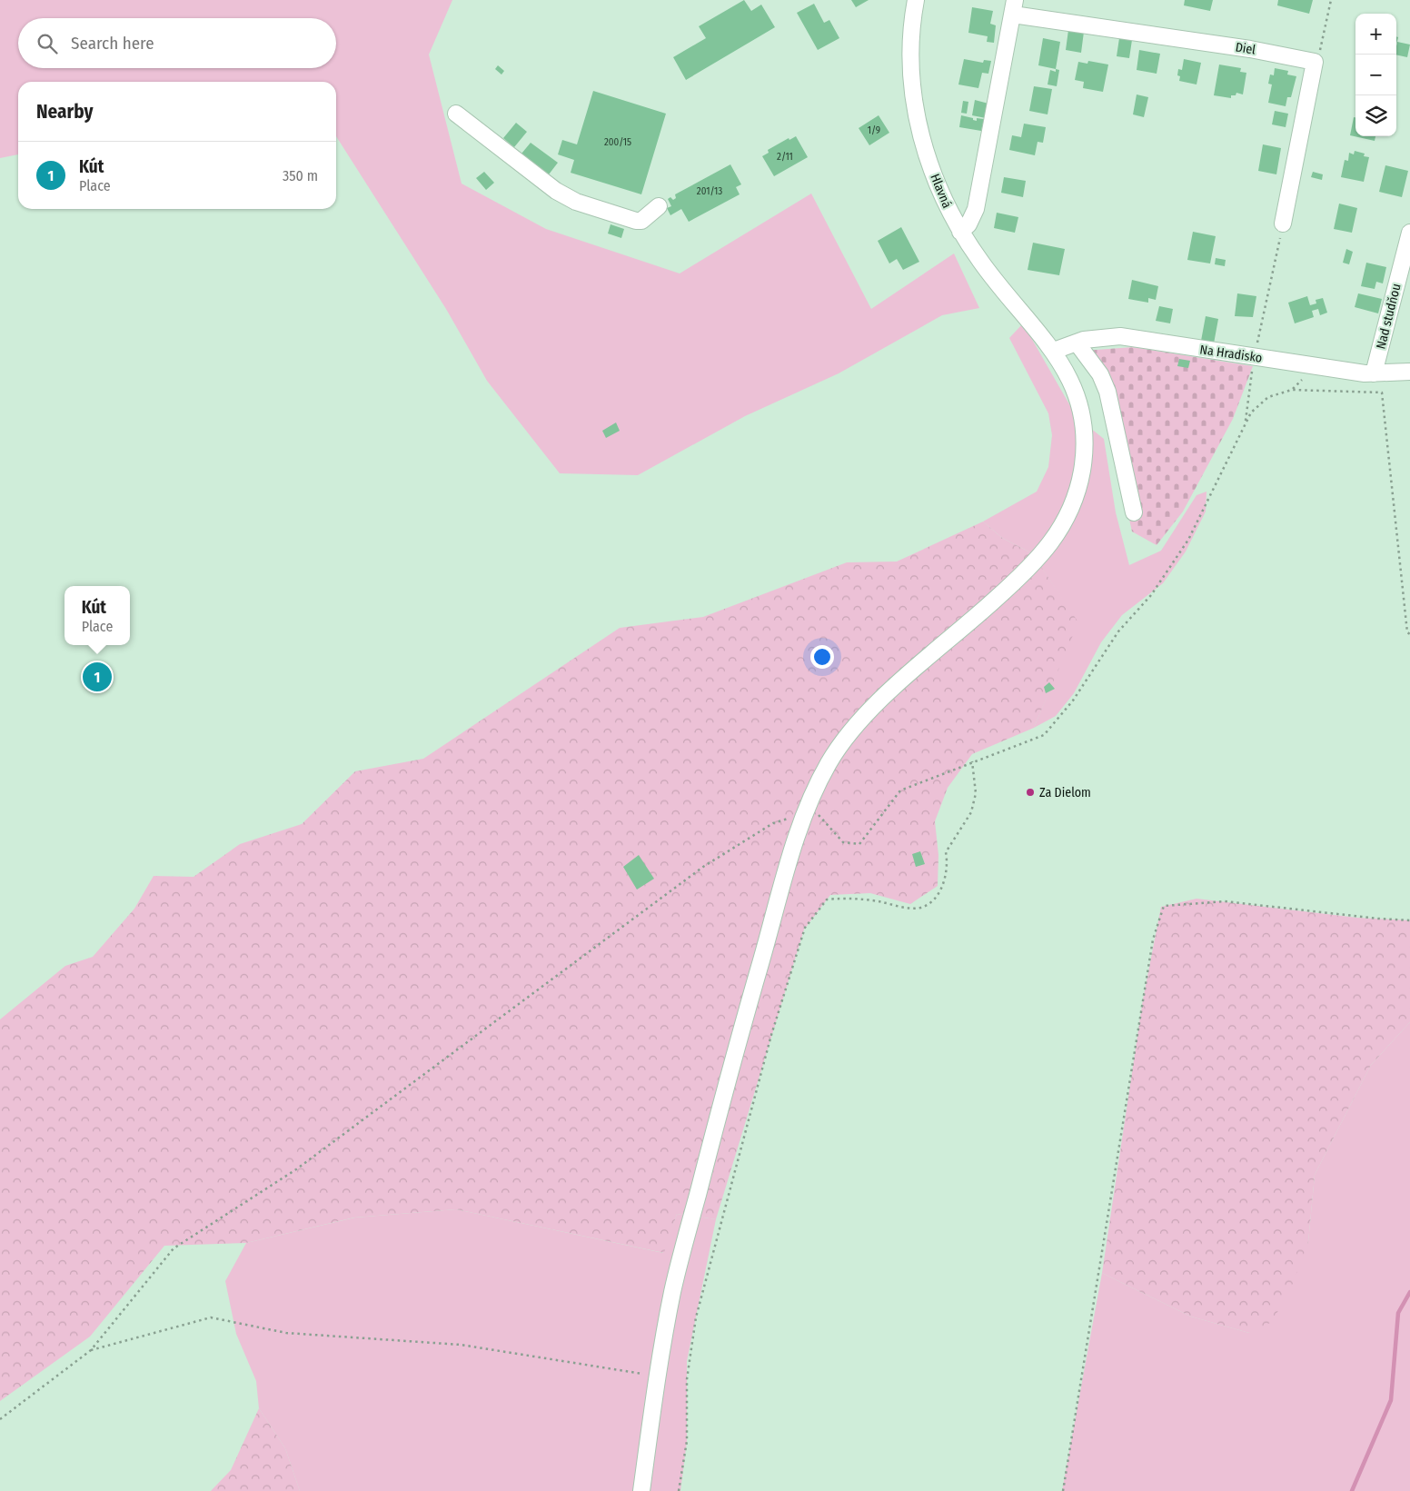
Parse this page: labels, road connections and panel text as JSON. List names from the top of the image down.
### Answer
{
  "streets": {
    "street": [
      "Diel",
      "Hlavná",
      "Nad studňou",
      "Na Hradisko"
    ]
  },
  "crossings": [
    ["Diel", "Hlavná"],
    ["Hlavná", "Na Hradisko"],
    ["Nad studňou", "Na Hradisko"]
  ],
  "places": ["Za Dielom"],
  "house_numbers": [
    "1/9",
    "200/15",
    "2/11",
    "201/13"
  ],
  "page": {
    "map_buttons": ["+", "−"],
    "search": "Search here",
    "heading": "Nearby",
    "list": [
      {
        "mark": "1",
        "name": "Kút",
        "note": "Place",
        "value": "350 m"
      }
    ],
    "popup": ["Kút", "Place"],
    "pins": "1"
  }
}
